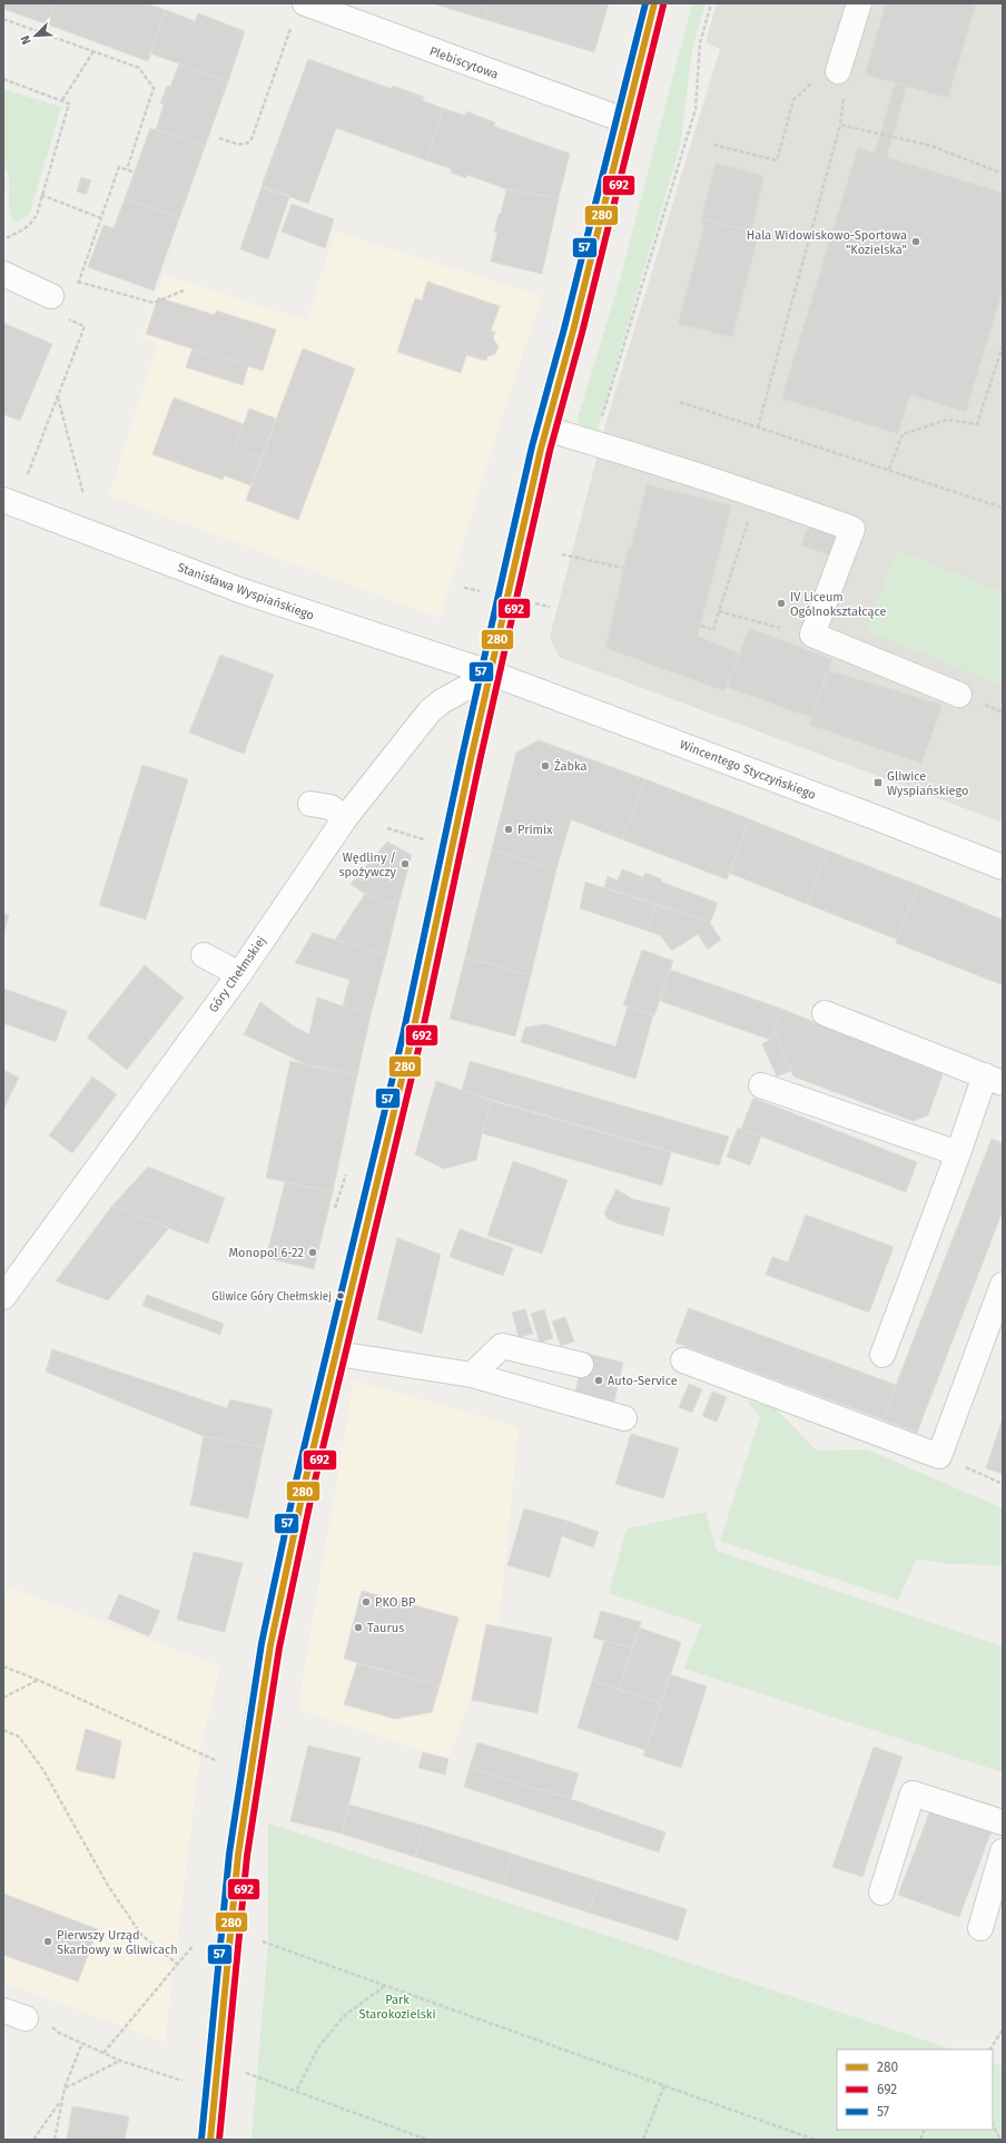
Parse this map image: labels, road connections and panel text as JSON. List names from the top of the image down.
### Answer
{
  "streets": {
    "street": [
      "Plebiscytowa",
      "Stanisława Wyspiańskiego",
      "Wincentego Styczyńskiego",
      "Góry Chełmskiej"
    ]
  },
  "crossings": [
    ["Stanisława Wyspiańskiego", "Wincentego Styczyńskiego"],
    ["Stanisława Wyspiańskiego", "Góry Chełmskiej"],
    ["Wincentego Styczyńskiego", "Góry Chełmskiej"]
  ],
  "parks": ["Park Starokozielski"],
  "places": {
    "other": [
      "Hala Widowiskowo-Sportowa \"Kozielska\"",
      "IV Liceum Ogólnokształcące",
      "Żabka",
      "Primix",
      "Wędliny / spożywczy",
      "Monopol 6-22",
      "Gliwice Góry Chełmskiej",
      "Auto-Service",
      "PKO BP",
      "Taurus",
      "Pierwszy Urząd Skarbowy w Gliwicach"
    ],
    "transit": ["Gliwice Wyspiańskiego"]
  },
  "lines": ["transit line 280", "transit line 57", "transit line 692"],
  "legend": ["280", "692", "57"],
  "north": "bottom left"
}
